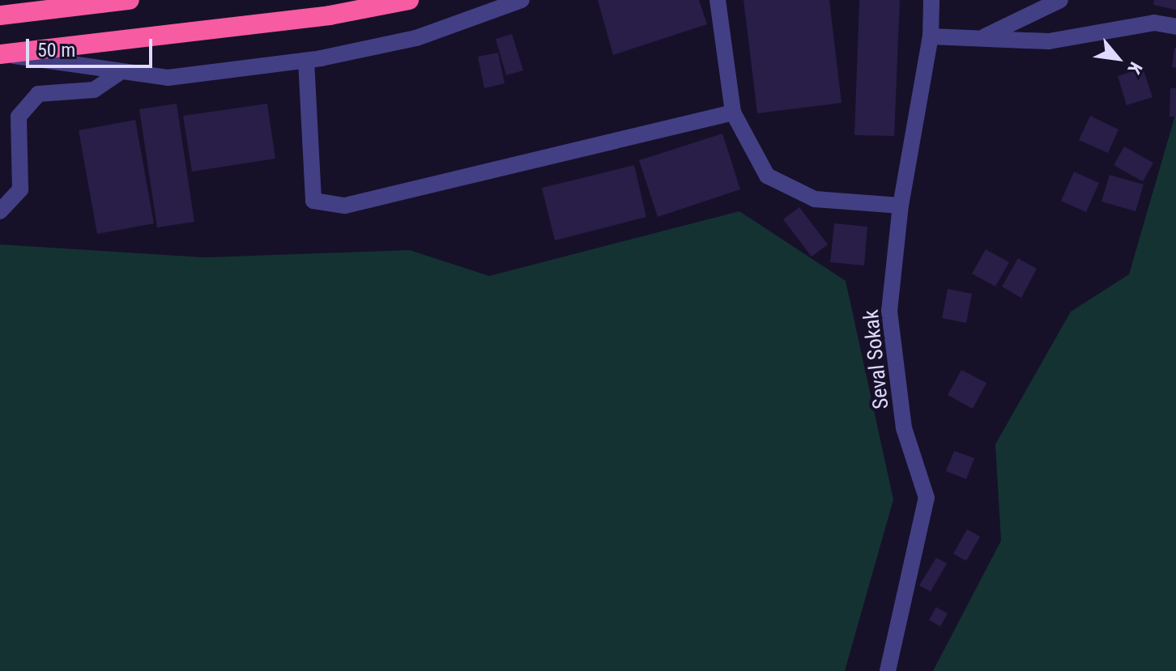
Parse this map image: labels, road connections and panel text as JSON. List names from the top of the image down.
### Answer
{
  "streets": {
    "street": ["Seval Sokak"]
  },
  "scale_bar": "50 m",
  "north": "bottom right"
}
